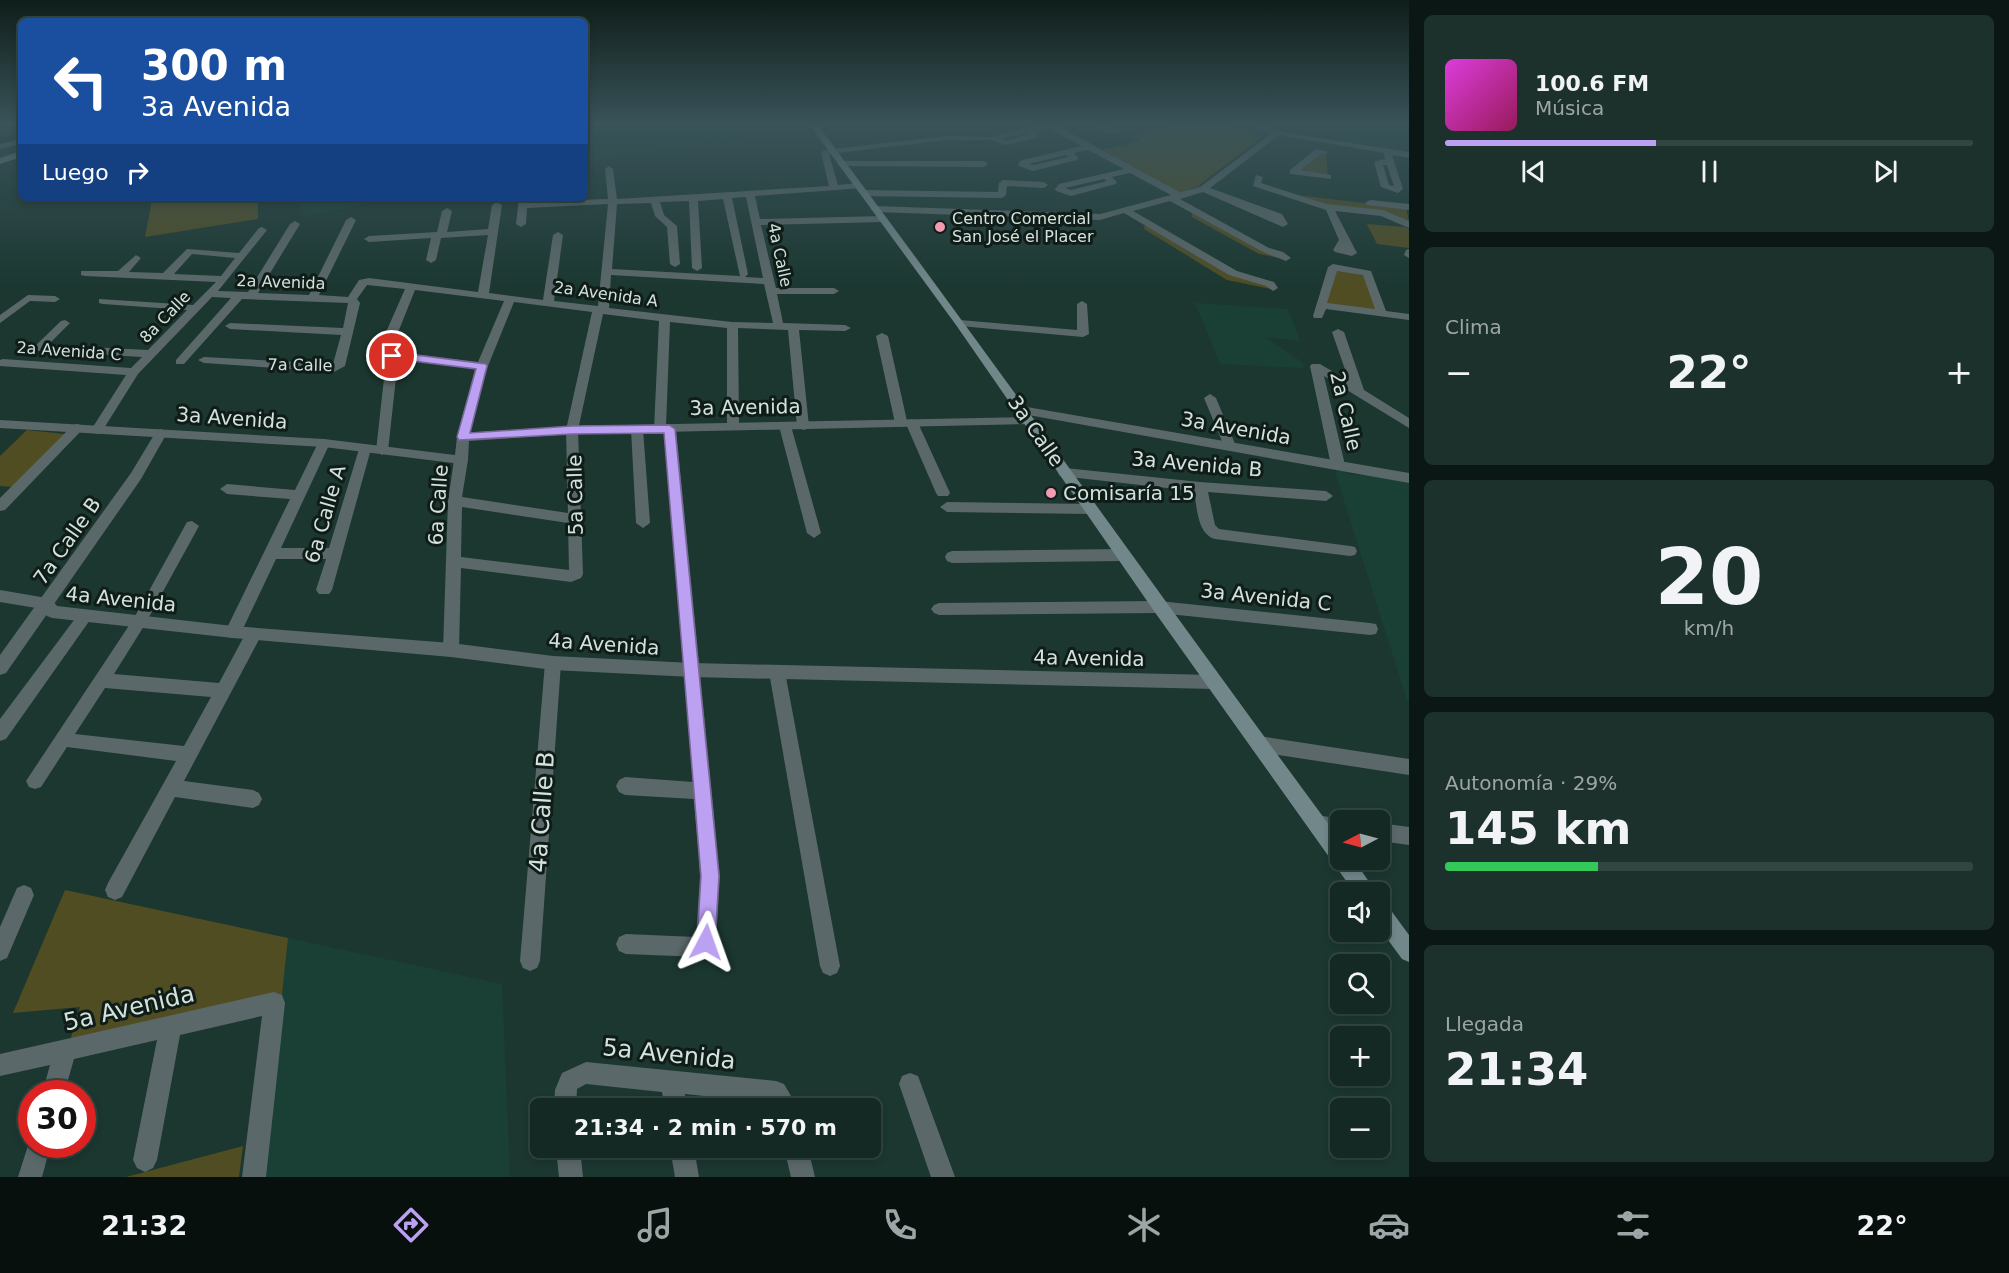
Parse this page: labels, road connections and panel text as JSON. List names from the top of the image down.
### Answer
{
  "streets": {
    "main road": ["3a Calle"],
    "street": [
      "4a Calle",
      "2a Avenida",
      "2a Avenida A",
      "8a Calle",
      "2a Avenida C",
      "7a Calle",
      "3a Avenida",
      "2a Calle",
      "3a Avenida B",
      "5a Calle",
      "6a Calle",
      "6a Calle A",
      "7a Calle B",
      "3a Avenida C",
      "4a Avenida",
      "4a Calle B",
      "5a Avenida"
    ]
  },
  "crossings": [
    ["2a Avenida", "8a Calle"],
    ["2a Avenida", "7a Calle"],
    ["2a Avenida A", "7a Calle"],
    ["2a Avenida A", "5a Calle"],
    ["2a Avenida A", "6a Calle"],
    ["8a Calle", "2a Avenida C"],
    ["8a Calle", "3a Avenida"],
    ["3a Avenida", "2a Calle"],
    ["3a Avenida", "3a Calle"],
    ["3a Avenida", "5a Calle"],
    ["3a Avenida", "6a Calle"],
    ["3a Avenida", "6a Calle A"],
    ["3a Avenida", "7a Calle B"],
    ["3a Calle", "3a Avenida B"],
    ["3a Calle", "3a Avenida C"],
    ["3a Calle", "4a Avenida"],
    ["5a Calle", "6a Calle"],
    ["6a Calle", "4a Avenida"],
    ["7a Calle B", "4a Avenida"],
    ["4a Avenida", "4a Calle B"]
  ],
  "places": ["Centro Comercial San José el Placer", "Comisaría 15"],
  "north": "left",
  "page": {
    "turn": ["300 m", "3a Avenida"],
    "song": ["100.6 FM", "Música"],
    "then": "Luego",
    "tile": [
      "Clima",
      ["20", "km/h"],
      ["Autonomía · 29%", "145 km"],
      ["Llegada", "21:34"]
    ],
    "heat": ["−", "22°", "+"],
    "map_buttons": ["+", "−"],
    "limit": "30",
    "trip": "21:34 · 2 min · 570 m",
    "tabs": ["21:32", "22°"]
  }
}
